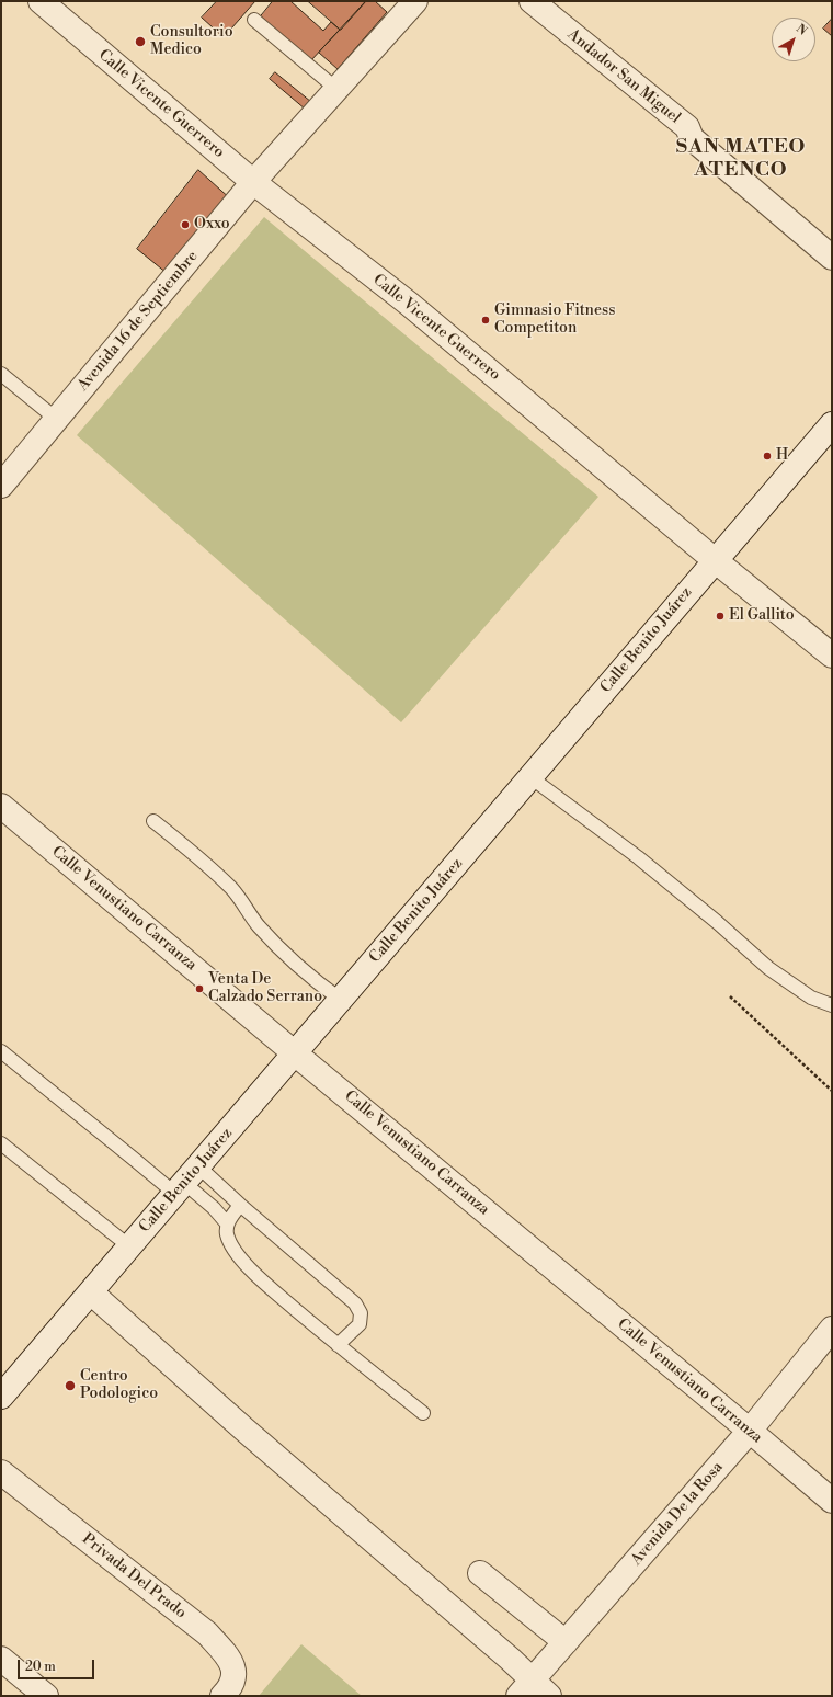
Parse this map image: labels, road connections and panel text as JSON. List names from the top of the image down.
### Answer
{
  "streets": {
    "street": [
      "Andador San Miguel",
      "Calle Vicente Guerrero",
      "Avenida 16 de Septiembre",
      "Calle Benito Juárez",
      "Calle Venustiano Carranza",
      "Avenida De la Rosa",
      "Privada Del Prado"
    ]
  },
  "crossings": [
    ["Calle Vicente Guerrero", "Avenida 16 de Septiembre"],
    ["Calle Vicente Guerrero", "Calle Benito Juárez"],
    ["Calle Benito Juárez", "Calle Venustiano Carranza"],
    ["Calle Venustiano Carranza", "Avenida De la Rosa"]
  ],
  "districts": ["SAN MATEO ATENCO"],
  "places": [
    "Consultorio Medico",
    "Oxxo",
    "Gimnasio Fitness Competiton",
    "H",
    "El Gallito",
    "Venta De Calzado Serrano",
    "Centro Podologico"
  ],
  "scale_bar": "20 m",
  "north": "top right"
}
